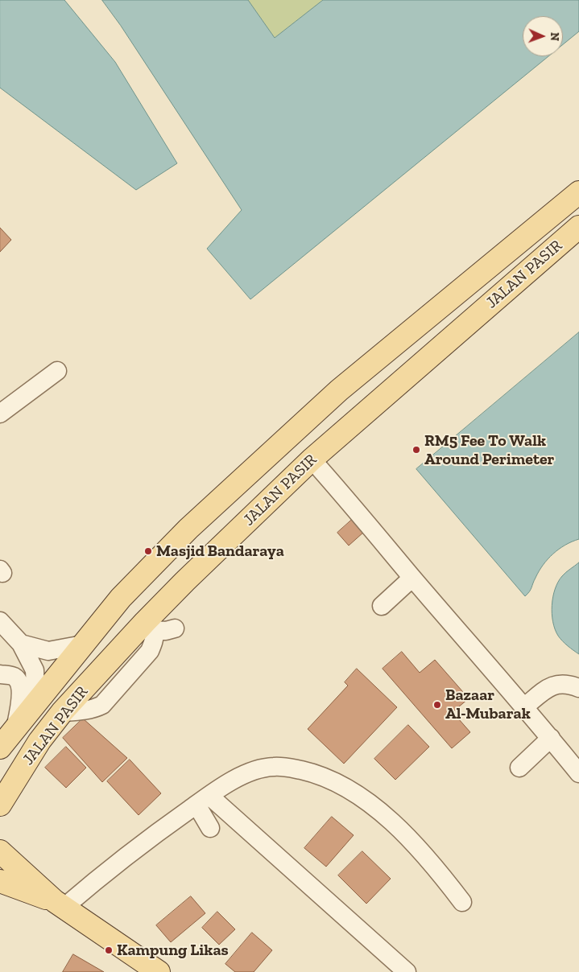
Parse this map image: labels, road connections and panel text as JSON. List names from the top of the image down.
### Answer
{
  "streets": {
    "main road": ["JALAN PASIR"]
  },
  "places": [
    "RM5 Fee To Walk Around Perimeter",
    "Masjid Bandaraya",
    "Bazaar Al-Mubarak",
    "Kampung Likas"
  ],
  "north": "right"
}
